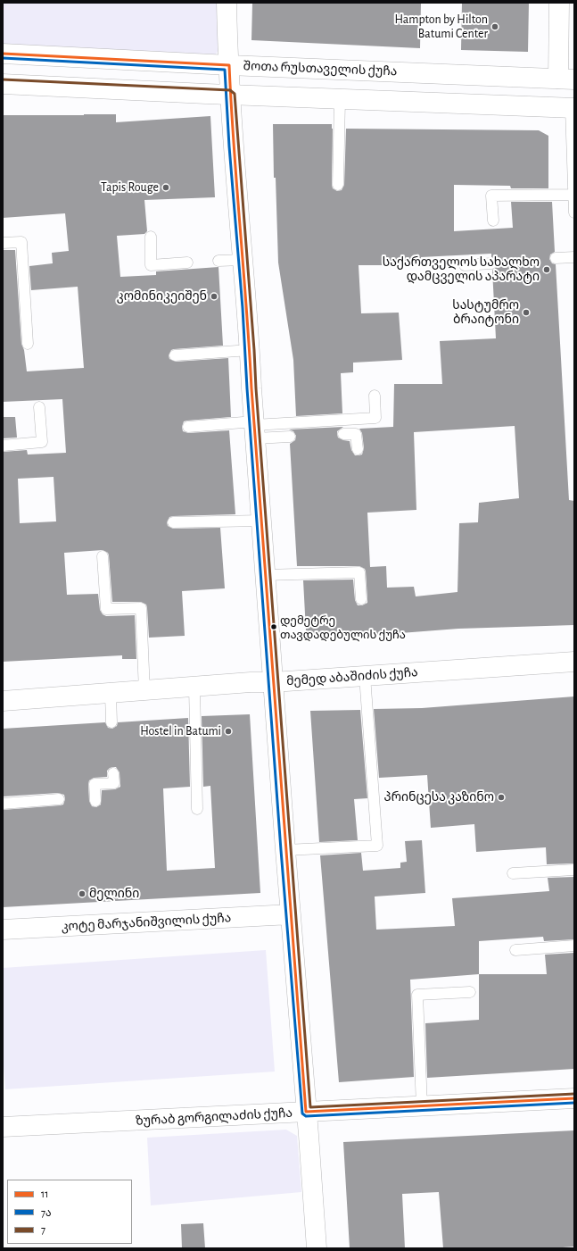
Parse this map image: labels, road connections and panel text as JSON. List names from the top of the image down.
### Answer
{
  "streets": {
    "street": [
      "შოთა რუსთაველის ქუჩა",
      "მემედ აბაშიძის ქუჩა",
      "კოტე მარჯანიშვილის ქუჩა",
      "ზურაბ გორგილაძის ქუჩა"
    ]
  },
  "places": [
    "Hampton by Hilton Batumi Center",
    "Tapis Rouge",
    "საქართველოს სახალხო დამცველის აპარატი",
    "კომინიკეიშენ",
    "სასტუმრო ბრაიტონი",
    "დემეტრე თავდადებულის ქუჩა",
    "Hostel in Batumi",
    "პრინცესა კაზინო",
    "მელინი"
  ],
  "lines": ["transit line 11", "transit line 7ა", "transit line 7"],
  "legend": ["11", "7ა", "7"]
}
